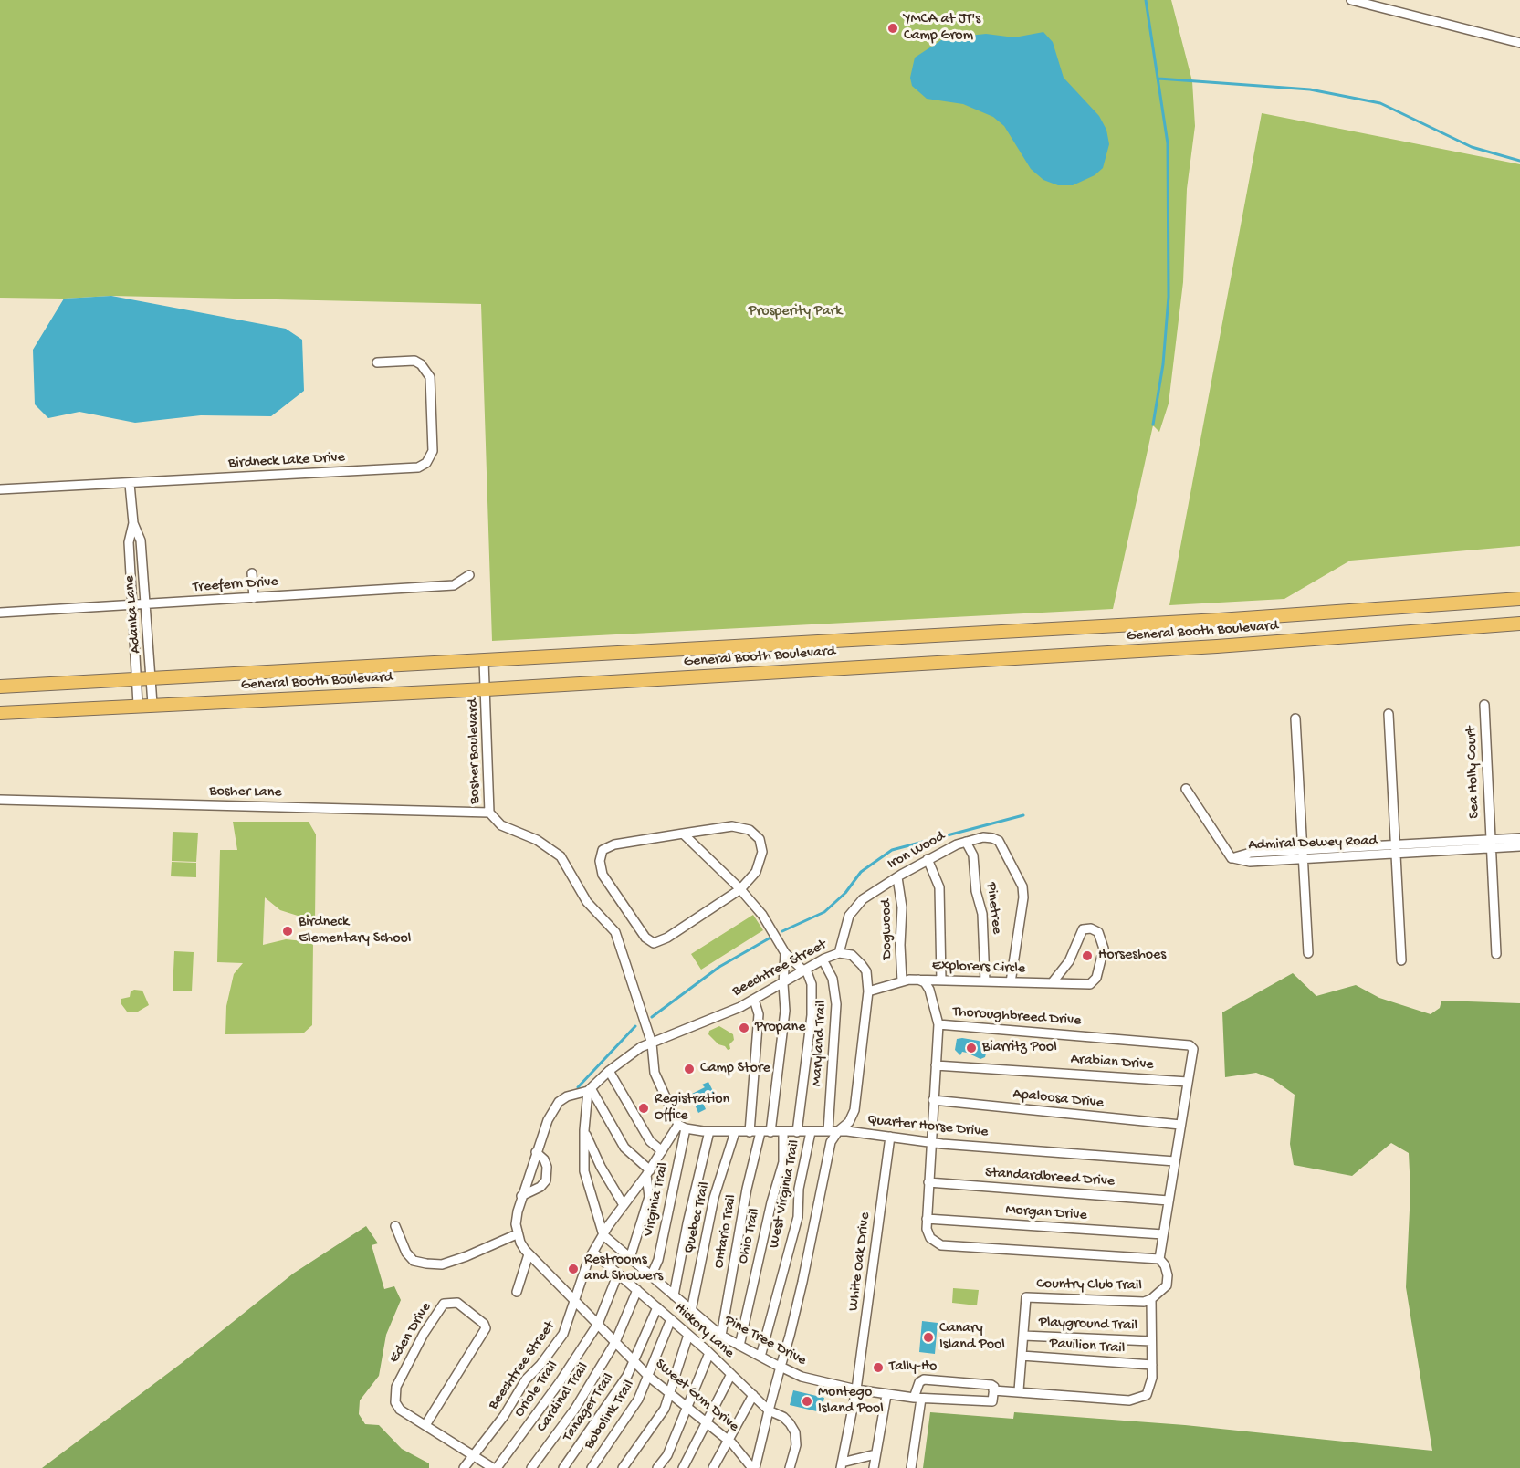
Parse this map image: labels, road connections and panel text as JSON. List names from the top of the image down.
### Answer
{
  "streets": {
    "highway": ["General Booth Boulevard"],
    "street": [
      "Birdneck Lake Drive",
      "Treefern Drive",
      "Adanka Lane",
      "Bosher Boulevard",
      "Sea Holly Court",
      "Bosher Lane",
      "Admiral Dewey Road",
      "Iron Wood",
      "Pinetree",
      "Dogwood",
      "Explorers Circle",
      "Beechtree Street",
      "Thoroughbreed Drive",
      "Maryland Trail",
      "Arabian Drive",
      "Apaloosa Drive",
      "Quarter Horse Drive",
      "Standardbreed Drive",
      "West Virginia Trail",
      "Virginia Trail",
      "Morgan Drive",
      "Quebec Trail",
      "Ontario Trail",
      "Ohio Trail",
      "White Oak Drive",
      "Country Club Trail",
      "Playground Trail",
      "Hickory Lane",
      "Eden Drive",
      "Pine Tree Drive",
      "Pavilion Trail",
      "Oriole Trail",
      "Sweet Gum Drive",
      "Cardinal Trail",
      "Tanager Trail",
      "Bobolink Trail"
    ]
  },
  "crossings": [
    ["Birdneck Lake Drive", "Adanka Lane"],
    ["Treefern Drive", "Adanka Lane"],
    ["Adanka Lane", "General Booth Boulevard"],
    ["General Booth Boulevard", "Bosher Boulevard"],
    ["Bosher Boulevard", "Bosher Lane"],
    ["Bosher Boulevard", "Beechtree Street"],
    ["Sea Holly Court", "Admiral Dewey Road"],
    ["Iron Wood", "Pinetree"],
    ["Iron Wood", "Dogwood"],
    ["Iron Wood", "Explorers Circle"],
    ["Iron Wood", "Beechtree Street"],
    ["Pinetree", "Explorers Circle"],
    ["Dogwood", "Explorers Circle"],
    ["Explorers Circle", "Beechtree Street"],
    ["Beechtree Street", "Maryland Trail"],
    ["Beechtree Street", "Quarter Horse Drive"],
    ["Beechtree Street", "Virginia Trail"],
    ["Beechtree Street", "Hickory Lane"],
    ["Beechtree Street", "Eden Drive"],
    ["Beechtree Street", "Pine Tree Drive"],
    ["Beechtree Street", "Sweet Gum Drive"],
    ["Thoroughbreed Drive", "Arabian Drive"],
    ["Thoroughbreed Drive", "Apaloosa Drive"],
    ["Thoroughbreed Drive", "Quarter Horse Drive"],
    ["Thoroughbreed Drive", "Standardbreed Drive"],
    ["Thoroughbreed Drive", "Morgan Drive"],
    ["Thoroughbreed Drive", "Country Club Trail"],
    ["Maryland Trail", "Quarter Horse Drive"],
    ["Quarter Horse Drive", "West Virginia Trail"],
    ["Quarter Horse Drive", "Virginia Trail"],
    ["Quarter Horse Drive", "Quebec Trail"],
    ["Quarter Horse Drive", "Ontario Trail"],
    ["Quarter Horse Drive", "Ohio Trail"],
    ["Quarter Horse Drive", "White Oak Drive"],
    ["West Virginia Trail", "Pine Tree Drive"],
    ["Virginia Trail", "Pine Tree Drive"],
    ["Quebec Trail", "Pine Tree Drive"],
    ["Ontario Trail", "Pine Tree Drive"],
    ["Ohio Trail", "Pine Tree Drive"],
    ["White Oak Drive", "Pine Tree Drive"],
    ["Country Club Trail", "Playground Trail"],
    ["Country Club Trail", "Pine Tree Drive"],
    ["Country Club Trail", "Pavilion Trail"],
    ["Hickory Lane", "Oriole Trail"],
    ["Hickory Lane", "Cardinal Trail"],
    ["Hickory Lane", "Tanager Trail"],
    ["Hickory Lane", "Bobolink Trail"],
    ["Eden Drive", "Oriole Trail"],
    ["Oriole Trail", "Sweet Gum Drive"],
    ["Sweet Gum Drive", "Cardinal Trail"],
    ["Sweet Gum Drive", "Tanager Trail"],
    ["Sweet Gum Drive", "Bobolink Trail"]
  ],
  "parks": ["Prosperity Park"],
  "places": [
    "YMCA at JT's Camp Grom",
    "Birdneck Elementary School",
    "Horseshoes",
    "Propane",
    "Biarritz Pool",
    "Camp Store",
    "Registration Office",
    "Restrooms and Showers",
    "Canary Island Pool",
    "Tally-Ho",
    "Montego Island Pool"
  ]
}
